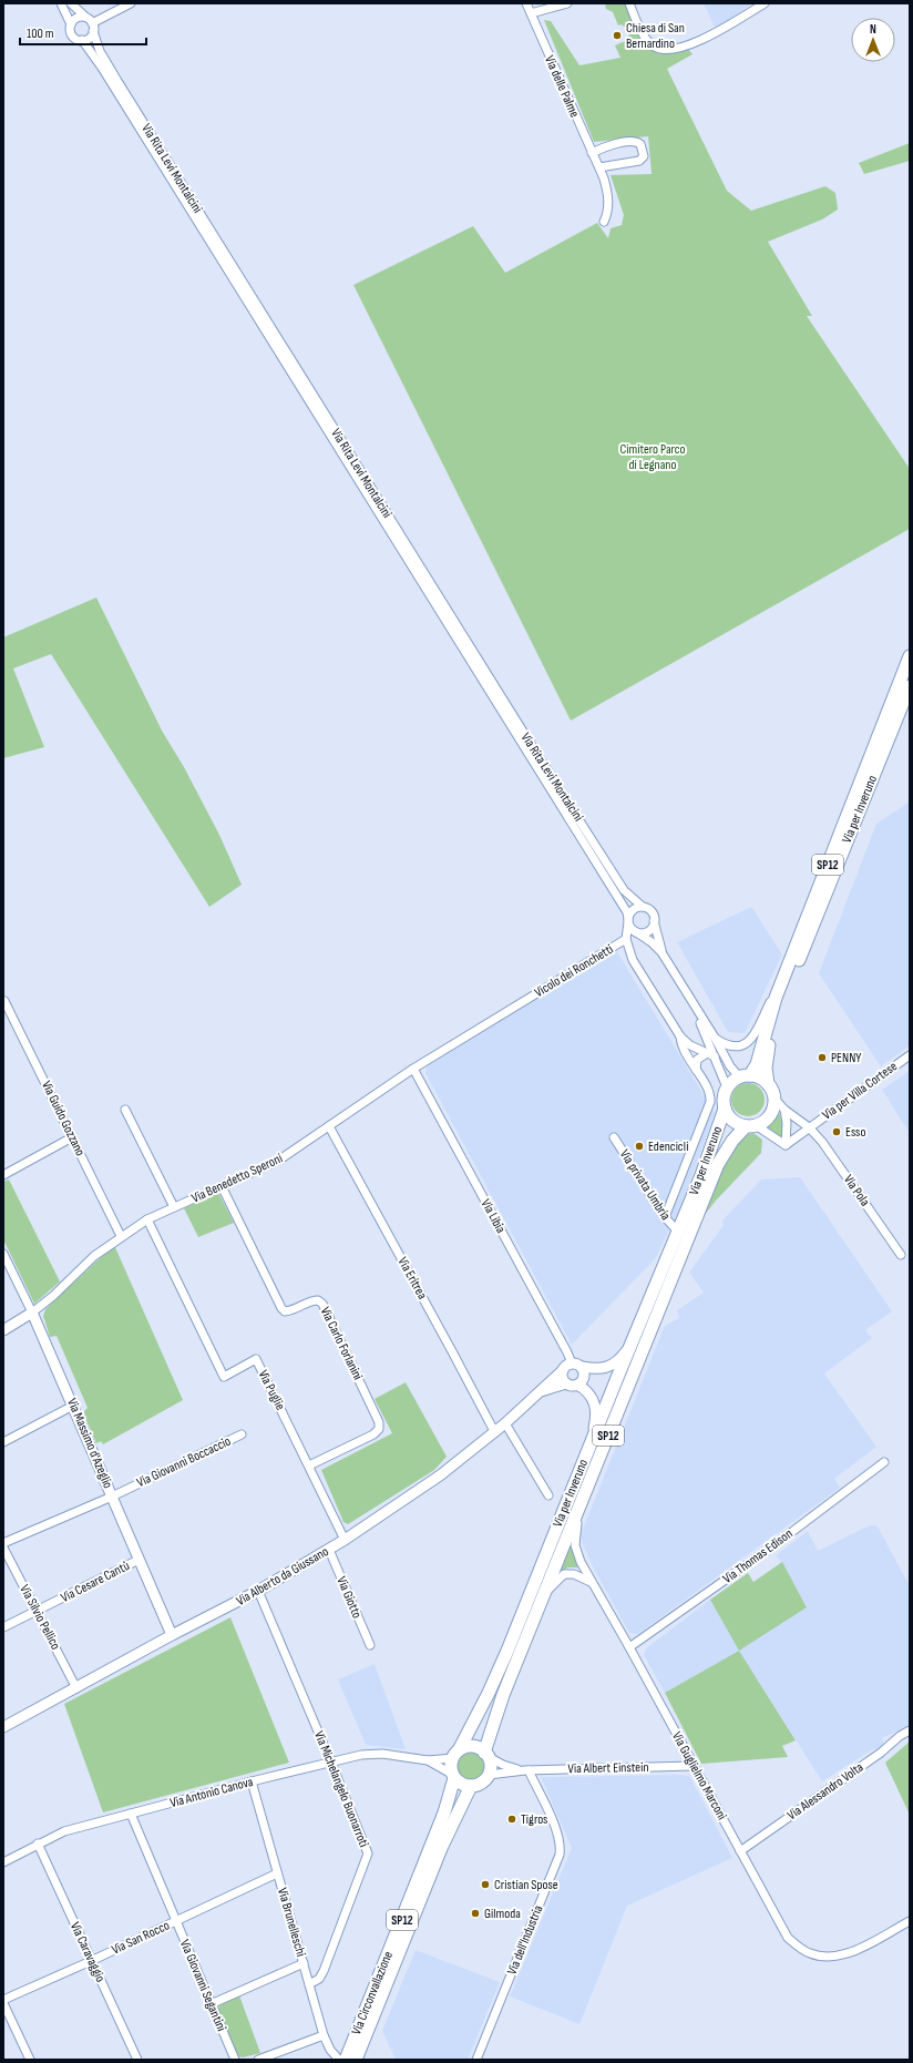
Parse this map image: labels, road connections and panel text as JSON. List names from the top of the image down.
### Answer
{
  "streets": {
    "main road": ["Via per Inveruno", "SP12", "Via Circonvallazione"],
    "street": [
      "Via delle Palme",
      "Via Rita Levi Montalcini",
      "Vicolo dei Ronchetti",
      "Via per Villa Cortese",
      "Via Guido Gozzano",
      "Via Benedetto Speroni",
      "Via privata Umbria",
      "Via Pola",
      "Via Libia",
      "Via Eritrea",
      "Via Carlo Forlanini",
      "Via Puglie",
      "Via Massimo d'Azeglio",
      "Via Giovanni Boccaccio",
      "Via Thomas Edison",
      "Via Alberto da Giussano",
      "Via Cesare Cantù",
      "Via Giotto",
      "Via Silvio Pellico",
      "Via Albert Einstein",
      "Via Guglielmo Marconi",
      "Via Michelangelo Buonarroti",
      "Via Alessandro Volta",
      "Via Antonio Canova",
      "Via Brunelleschi",
      "Via San Rocco",
      "Via dell'Industria",
      "Via Caravaggio",
      "Via Giovanni Segantini"
    ]
  },
  "crossings": [
    ["Via per Inveruno", "Via per Villa Cortese"],
    ["Via per Inveruno", "Via privata Umbria"],
    ["Via per Inveruno", "Via Albert Einstein"],
    ["Via per Inveruno", "Via Guglielmo Marconi"],
    ["Via per Inveruno", "Via Antonio Canova"],
    ["Via per Inveruno", "Via Circonvallazione"],
    ["Vicolo dei Ronchetti", "Via Benedetto Speroni"],
    ["Via per Villa Cortese", "Via Pola"],
    ["Via Guido Gozzano", "Via Benedetto Speroni"],
    ["Via Benedetto Speroni", "Via Libia"],
    ["Via Benedetto Speroni", "Via Eritrea"],
    ["Via Benedetto Speroni", "Via Carlo Forlanini"],
    ["Via Benedetto Speroni", "Via Puglie"],
    ["Via Benedetto Speroni", "Via Massimo d'Azeglio"],
    ["Via Libia", "Via Alberto da Giussano"],
    ["Via Eritrea", "Via Alberto da Giussano"],
    ["Via Carlo Forlanini", "Via Puglie"],
    ["Via Puglie", "Via Alberto da Giussano"],
    ["Via Massimo d'Azeglio", "Via Giovanni Boccaccio"],
    ["Via Massimo d'Azeglio", "Via Alberto da Giussano"],
    ["Via Massimo d'Azeglio", "Via Cesare Cantù"],
    ["Via Thomas Edison", "Via Guglielmo Marconi"],
    ["Via Alberto da Giussano", "Via Giotto"],
    ["Via Alberto da Giussano", "Via Silvio Pellico"],
    ["Via Alberto da Giussano", "Via Michelangelo Buonarroti"],
    ["Via Cesare Cantù", "Via Silvio Pellico"],
    ["Via Albert Einstein", "Via Guglielmo Marconi"],
    ["Via Albert Einstein", "Via Antonio Canova"],
    ["Via Albert Einstein", "Via dell'Industria"],
    ["Via Albert Einstein", "Via Circonvallazione"],
    ["Via Guglielmo Marconi", "Via Alessandro Volta"],
    ["Via Michelangelo Buonarroti", "Via Antonio Canova"],
    ["Via Michelangelo Buonarroti", "Via Brunelleschi"],
    ["Via Antonio Canova", "Via Brunelleschi"],
    ["Via Antonio Canova", "Via Caravaggio"],
    ["Via Antonio Canova", "Via Giovanni Segantini"],
    ["Via Antonio Canova", "Via Circonvallazione"],
    ["Via Brunelleschi", "Via San Rocco"],
    ["Via San Rocco", "Via Caravaggio"],
    ["Via San Rocco", "Via Giovanni Segantini"]
  ],
  "parks": ["Cimitero Parco di Legnano"],
  "places": [
    "Chiesa di San Bernardino",
    "PENNY",
    "Esso",
    "Edencicli",
    "Tigros",
    "Cristian Spose",
    "Gilmoda"
  ],
  "scale_bar": "100 m",
  "north": "top"
}
